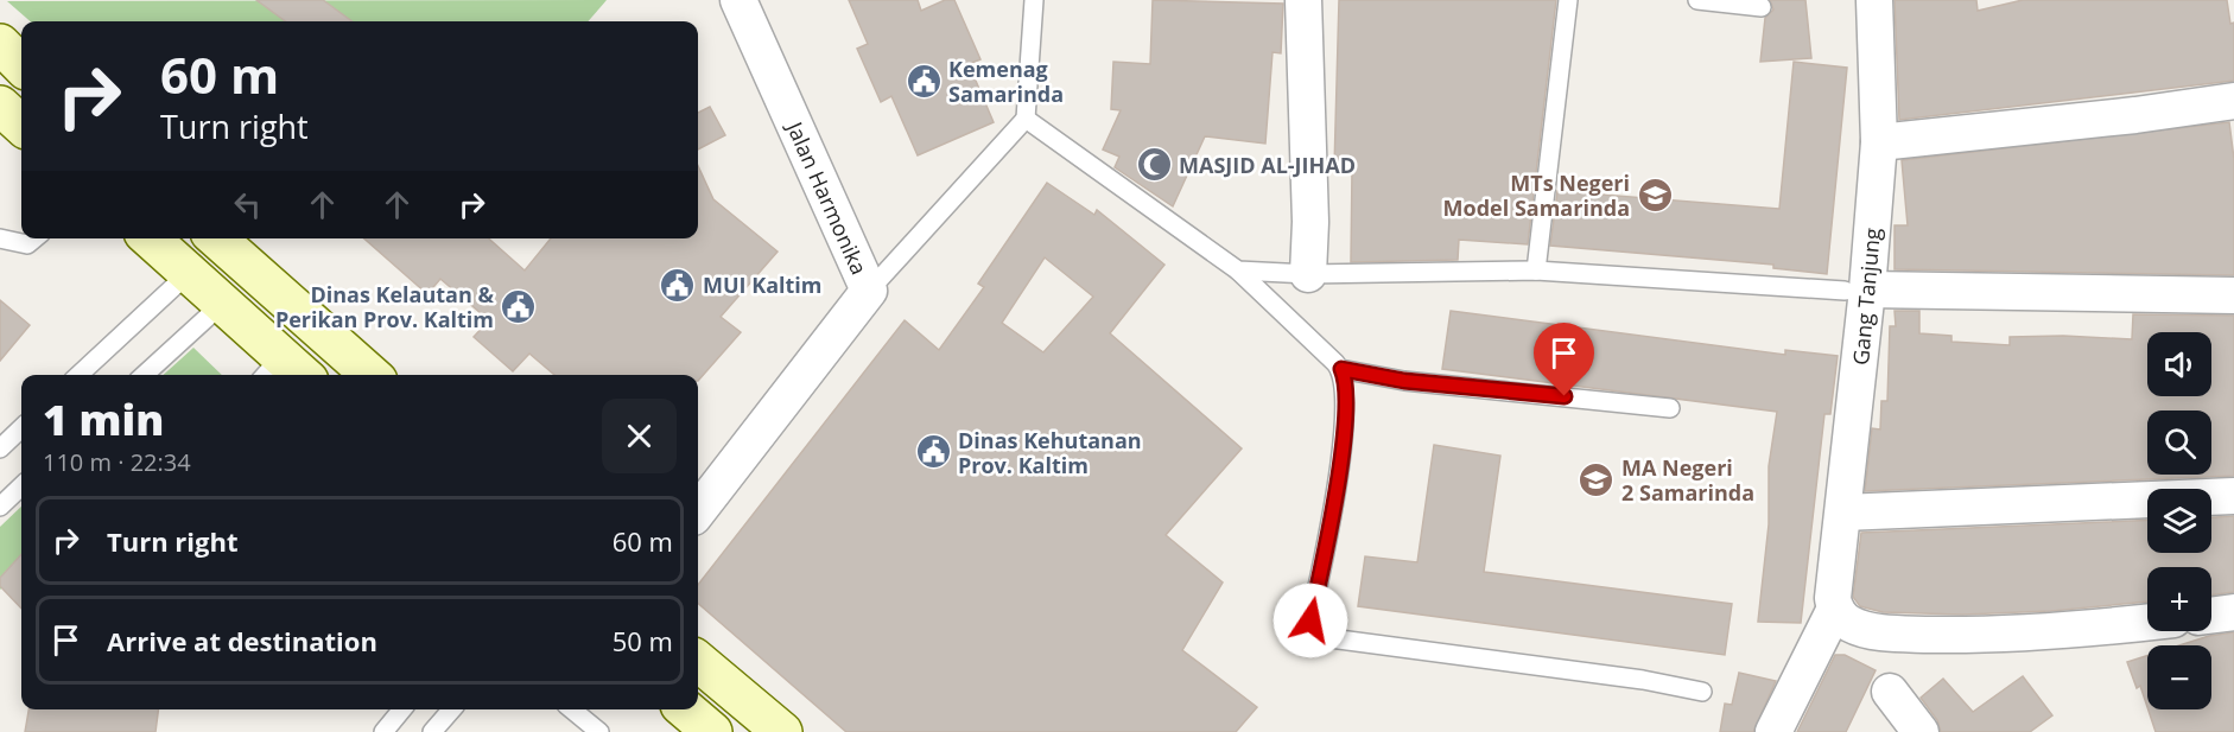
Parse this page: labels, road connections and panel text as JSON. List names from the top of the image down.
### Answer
{
  "streets": {
    "street": ["Jalan Harmonika", "Gang Tanjung"]
  },
  "places": {
    "public building": [
      "Kemenag Samarinda",
      "MUI Kaltim",
      "Dinas Kelautan & Perikan Prov. Kaltim",
      "Dinas Kehutanan Prov. Kaltim"
    ],
    "mosque": ["MASJID AL-JIHAD"],
    "school or university": ["MTs Negeri Model Samarinda", "MA Negeri 2 Samarinda"]
  },
  "page": {
    "turn": ["60 m", "Turn right"],
    "map_buttons": ["+", "−"],
    "heading": ["1 min", "110 m · 22:34"],
    "list": [
      {
        "name": "Turn right",
        "value": "60 m"
      },
      {
        "name": "Arrive at destination",
        "value": "50 m"
      }
    ]
  }
}
